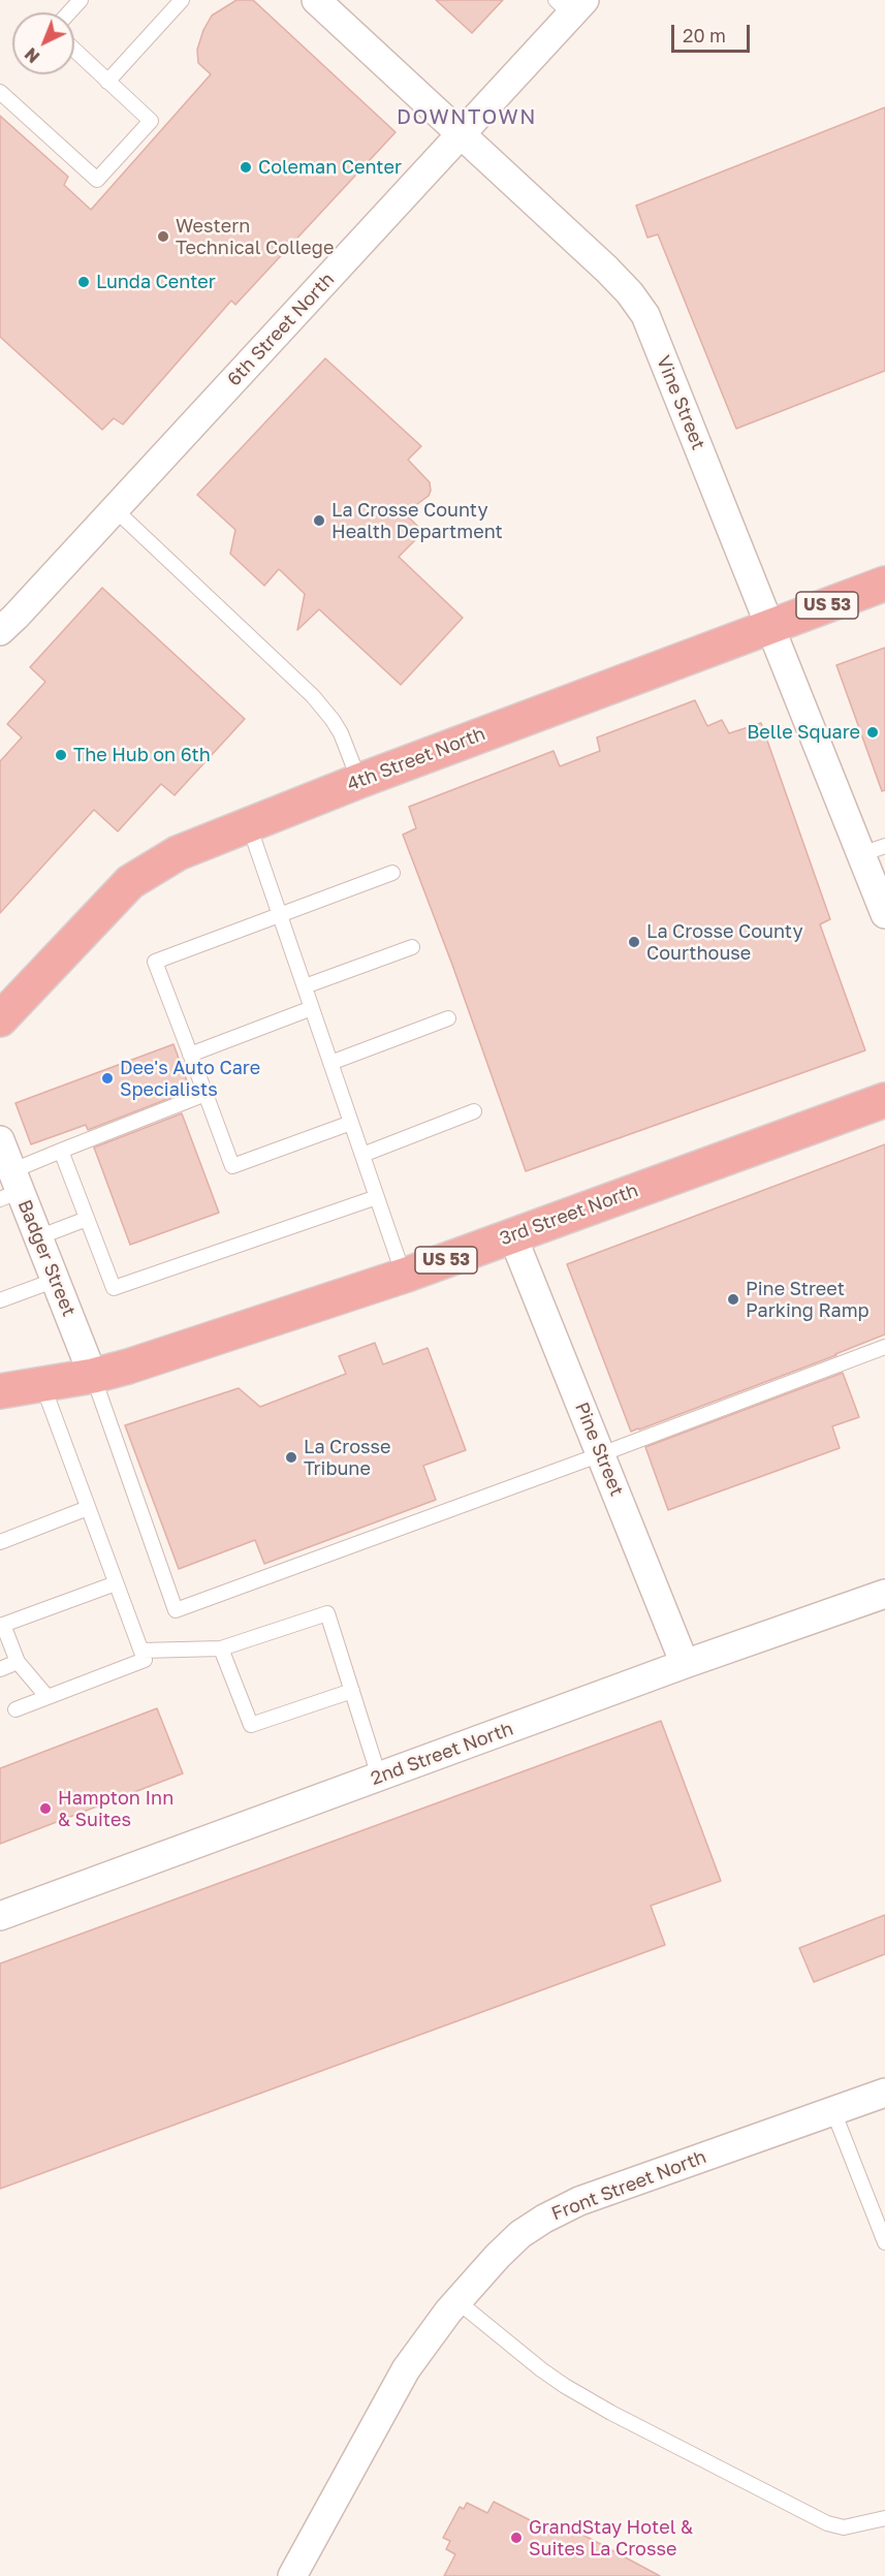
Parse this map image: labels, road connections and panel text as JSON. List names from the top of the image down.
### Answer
{
  "streets": {
    "highway": ["US 53", "4th Street North", "3rd Street North"],
    "street": [
      "6th Street North",
      "Vine Street",
      "Badger Street",
      "Pine Street",
      "2nd Street North",
      "Front Street North"
    ]
  },
  "crossings": [
    ["6th Street North", "Vine Street"],
    ["Vine Street", "4th Street North"],
    ["3rd Street North", "Badger Street"],
    ["3rd Street North", "Pine Street"],
    ["Pine Street", "2nd Street North"]
  ],
  "districts": ["DOWNTOWN"],
  "places": [
    "Coleman Center",
    "Western Technical College",
    "Lunda Center",
    "La Crosse County Health Department",
    "Belle Square",
    "The Hub on 6th",
    "La Crosse County Courthouse",
    "Dee's Auto Care Specialists",
    "Pine Street Parking Ramp",
    "La Crosse Tribune",
    "Hampton Inn & Suites",
    "GrandStay Hotel & Suites La Crosse"
  ],
  "scale_bar": "20 m",
  "north": "bottom left"
}
